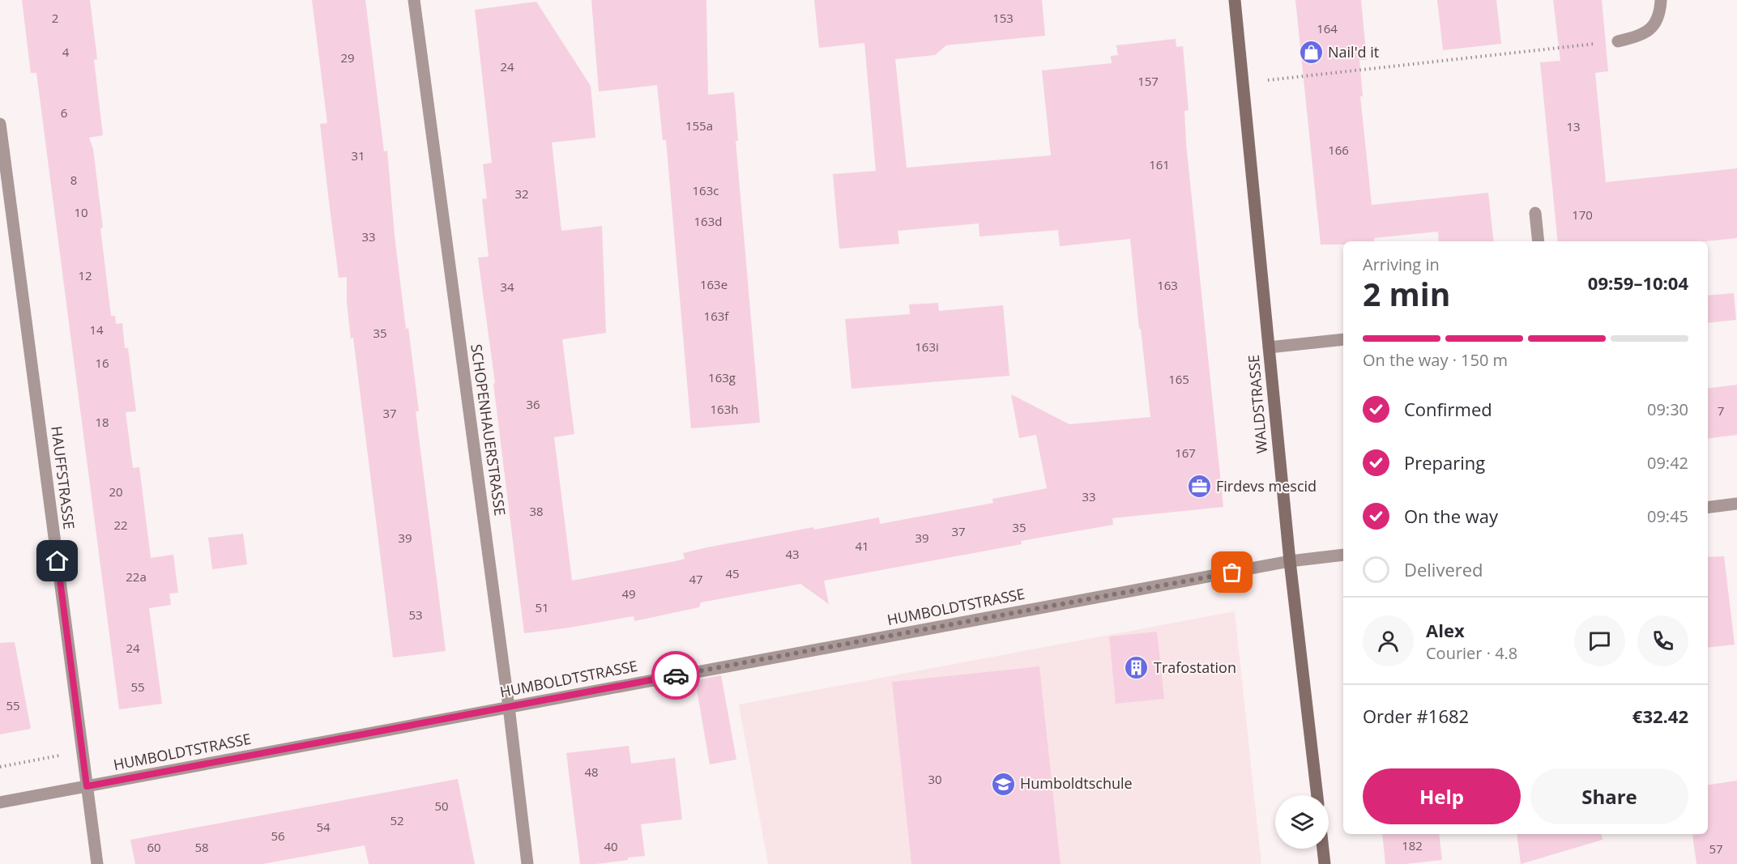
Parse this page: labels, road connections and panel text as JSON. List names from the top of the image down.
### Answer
{
  "streets": {
    "main road": ["WALDSTRASSE"],
    "street": ["SCHOPENHAUERSTRASSE", "HAUFFSTRASSE", "HUMBOLDTSTRASSE"]
  },
  "crossings": [
    ["WALDSTRASSE", "HUMBOLDTSTRASSE"],
    ["SCHOPENHAUERSTRASSE", "HUMBOLDTSTRASSE"],
    ["HAUFFSTRASSE", "HUMBOLDTSTRASSE"]
  ],
  "places": {
    "shop": ["Nail'd it"],
    "office": ["Firdevs mescid"],
    "building": ["Trafostation"],
    "school or university": ["Humboldtschule"]
  },
  "house_numbers": [
    "2",
    "153",
    "164",
    "4",
    "29",
    "24",
    "157",
    "6",
    "155a",
    "13",
    "166",
    "31",
    "161",
    "8",
    "163c",
    "32",
    "10",
    "170",
    "163d",
    "33",
    "12",
    "163e",
    "163",
    "34",
    "163f",
    "14",
    "35",
    "163i",
    "16",
    "163g",
    "165",
    "36",
    "163h",
    "7",
    "37",
    "18",
    "167",
    "20",
    "33",
    "38",
    "22",
    "35",
    "37",
    "39",
    "39",
    "41",
    "43",
    "45",
    "22a",
    "47",
    "49",
    "51",
    "53",
    "24",
    "55",
    "55",
    "48",
    "30",
    "50",
    "52",
    "54",
    "56",
    "182",
    "40",
    "60",
    "58",
    "57"
  ],
  "page": {
    "heading": ["2 min", "Arriving in", "09:59–10:04"],
    "panel": [
      "Alex",
      "Courier · 4.8",
      "Order #1682",
      "€32.42"
    ],
    "bar": "On the way · 150 m",
    "list": [
      ["Confirmed", "09:30"],
      ["Preparing", "09:42"],
      ["On the way", "09:45"],
      "Delivered"
    ],
    "buttons": ["Help", "Share"]
  }
}
